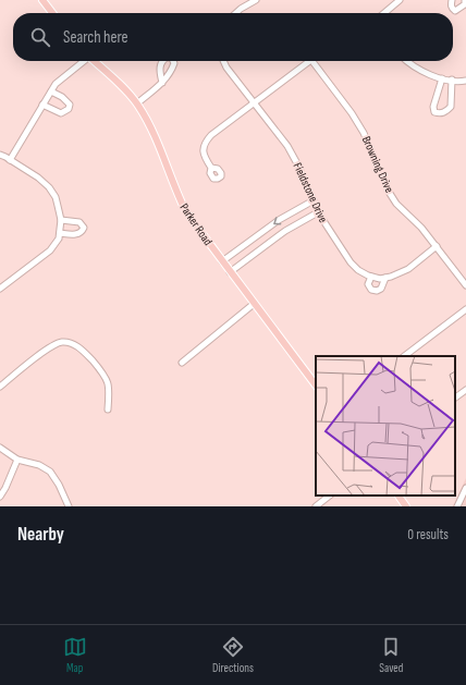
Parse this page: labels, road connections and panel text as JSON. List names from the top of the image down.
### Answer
{
  "streets": {
    "main road": ["Parker Road"],
    "street": ["Browning Drive", "Fieldstone Drive"]
  },
  "crossings": [
    ["Browning Drive", "Fieldstone Drive"]
  ],
  "page": {
    "search": "Search here",
    "heading": ["Nearby", "0 results"],
    "nav": ["Map", "Directions", "Saved"]
  }
}
